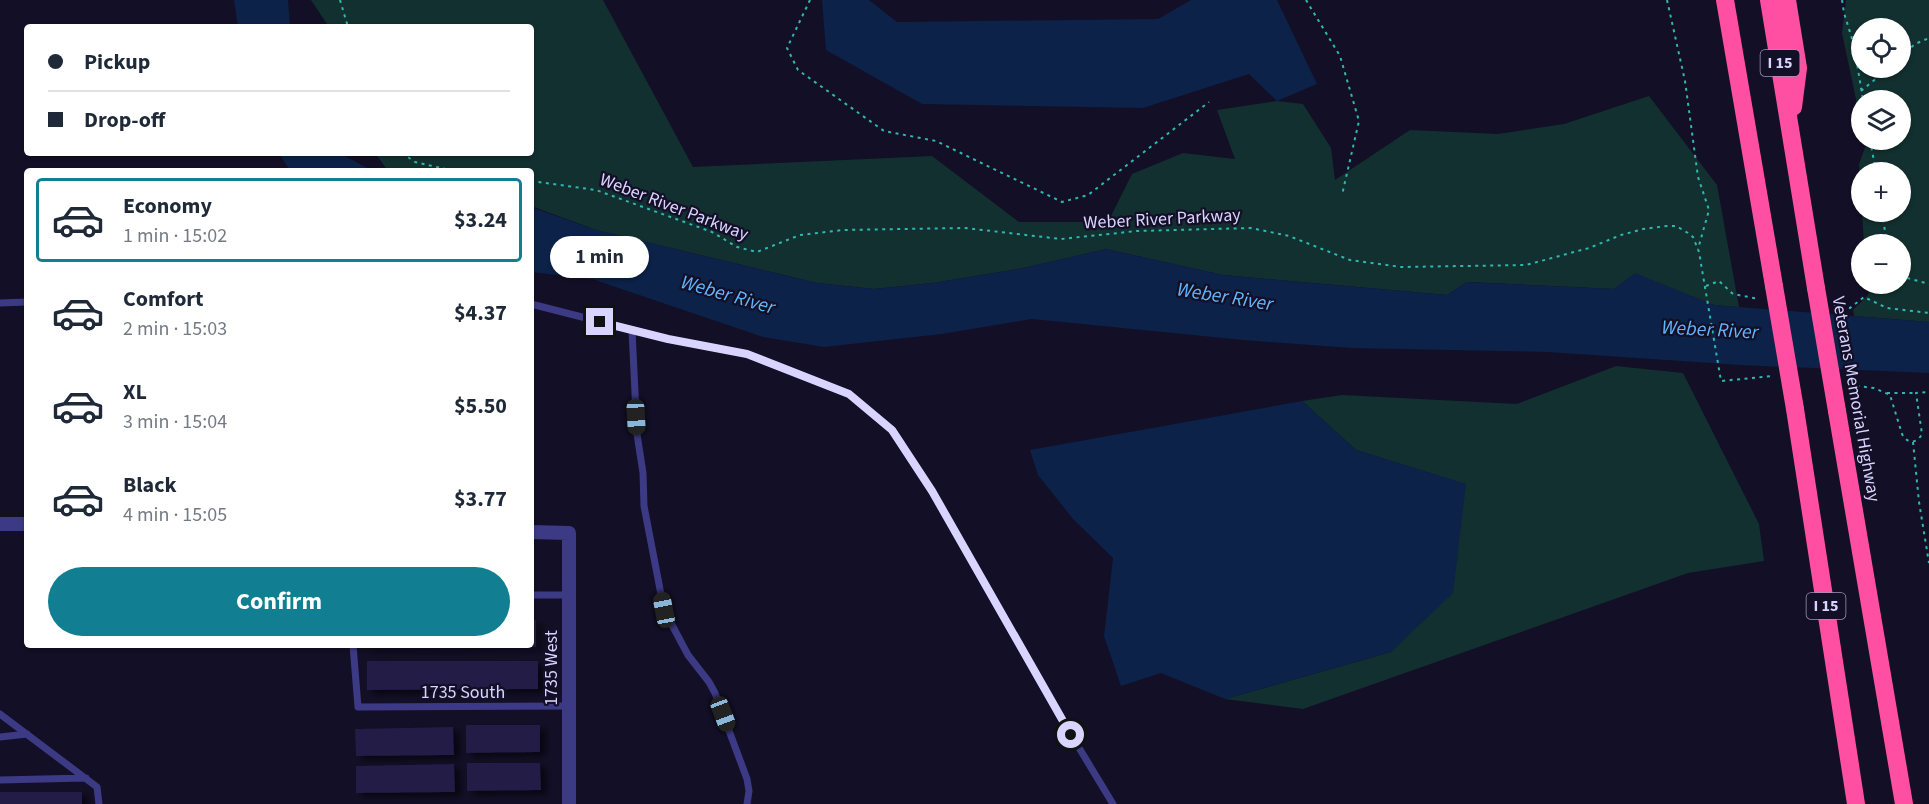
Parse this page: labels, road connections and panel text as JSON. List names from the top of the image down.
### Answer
{
  "streets": {
    "highway": ["I 15", "Veterans Memorial Highway"],
    "street": ["1735 West"],
    "lane": ["1735 South"],
    "path": ["Weber River Parkway"]
  },
  "crossings": [
    ["1735 West", "1735 South"]
  ],
  "water": ["Weber River"],
  "page": {
    "map_buttons": ["+", "−"],
    "banner": ["Pickup", "Drop-off"],
    "list": [
      {
        "name": "Economy",
        "note": "1 min · 15:02",
        "value": "$3.24"
      },
      {
        "name": "Comfort",
        "note": "2 min · 15:03",
        "value": "$4.37"
      },
      {
        "name": "XL",
        "note": "3 min · 15:04",
        "value": "$5.50"
      },
      {
        "name": "Black",
        "note": "4 min · 15:05",
        "value": "$3.77"
      }
    ],
    "bubble": "1 min",
    "buttons": "Confirm"
  }
}
